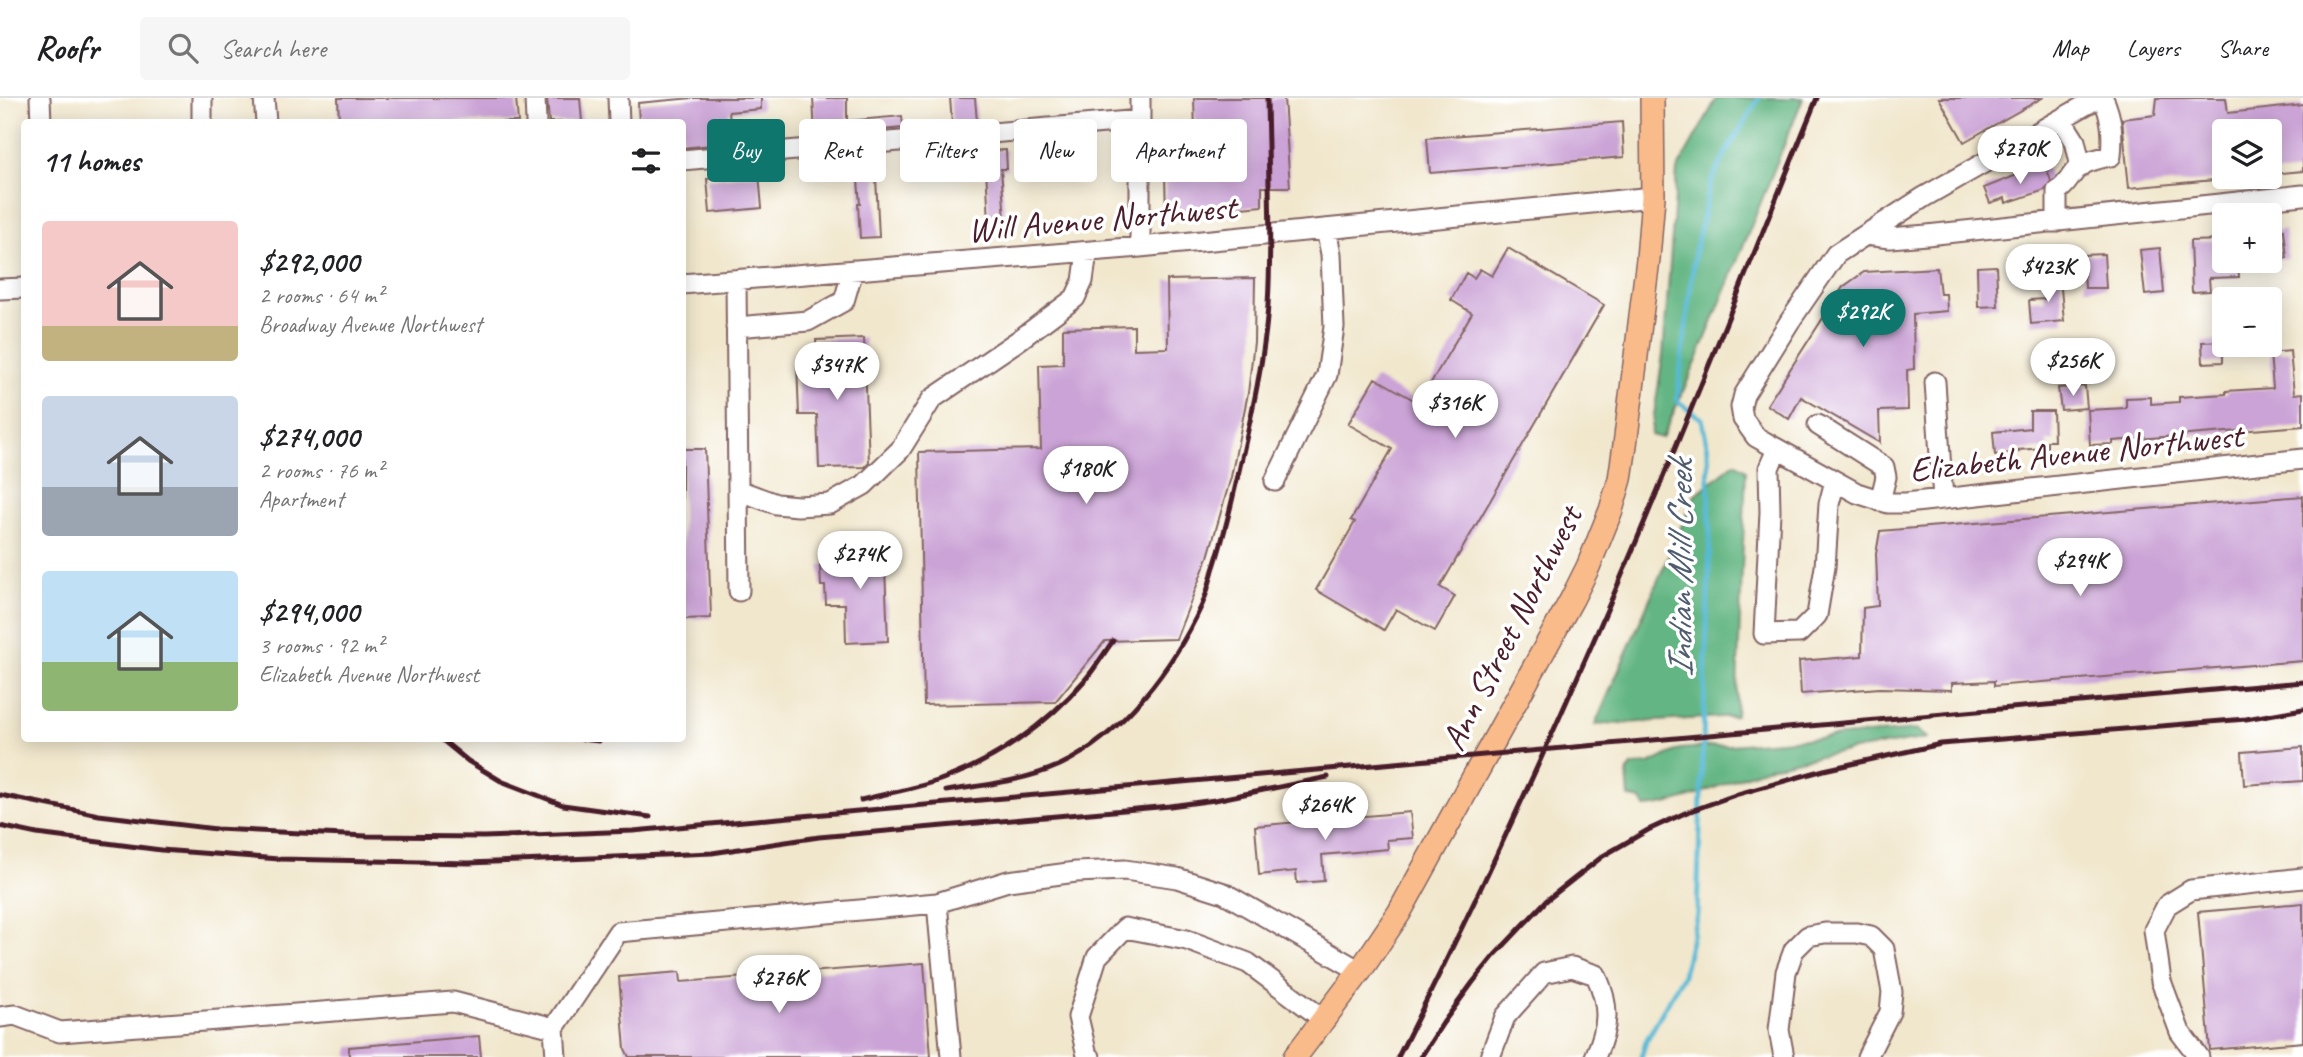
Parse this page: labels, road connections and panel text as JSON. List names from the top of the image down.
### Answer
{
  "streets": {
    "main road": ["Ann Street Northwest"],
    "street": ["Will Avenue Northwest", "Elizabeth Avenue Northwest"]
  },
  "crossings": [
    ["Will Avenue Northwest", "Ann Street Northwest"]
  ],
  "water": ["Indian Mill Creek"],
  "page": {
    "header": "Roofr",
    "search": "Search here",
    "nav": ["Map", "Layers", "Share"],
    "map_buttons": ["+", "−"],
    "chip": [
      "Buy",
      "Rent",
      "Filters",
      "New",
      "Apartment"
    ],
    "heading": "11 homes",
    "price": [
      "$270K",
      "$423K",
      "$292K",
      "$256K",
      "$347K",
      "$316K",
      "$180K",
      "$274K",
      "$294K",
      "$264K",
      "$276K"
    ],
    "list": [
      {
        "name": "$292,000",
        "note": "2 rooms · 64 m² · Broadway Avenue Northwest"
      },
      {
        "name": "$274,000",
        "note": "2 rooms · 76 m² · Apartment"
      },
      {
        "name": "$294,000",
        "note": "3 rooms · 92 m² · Elizabeth Avenue Northwest"
      }
    ]
  }
}
